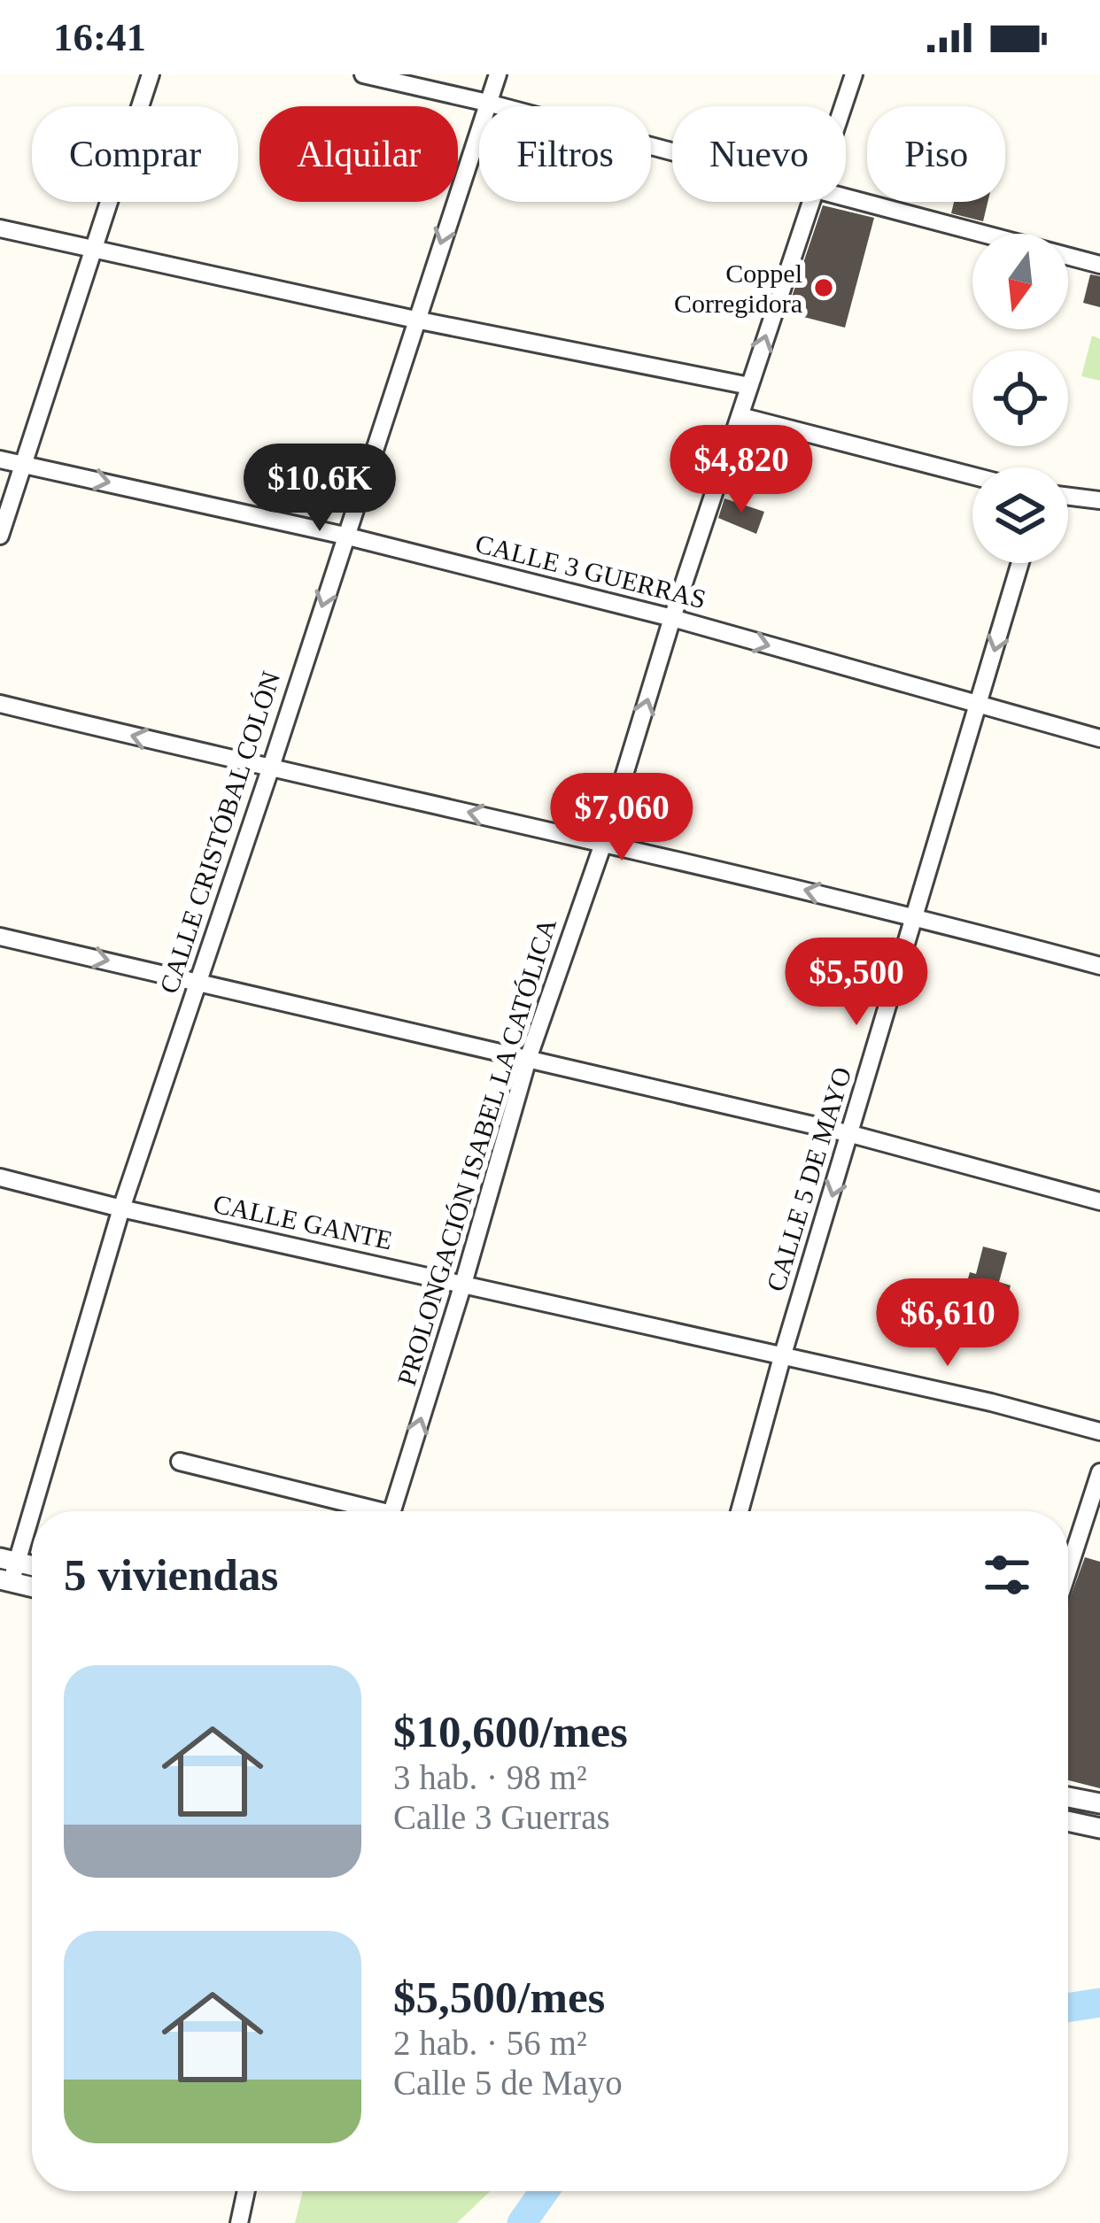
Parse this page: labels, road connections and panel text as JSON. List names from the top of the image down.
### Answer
{
  "streets": {
    "street": [
      "CALLE 3 GUERRAS",
      "CALLE CRISTÓBAL COLÓN",
      "PROLONGACIÓN ISABEL LA CATÓLICA",
      "CALLE 5 DE MAYO",
      "CALLE GANTE"
    ]
  },
  "crossings": [
    ["CALLE 3 GUERRAS", "CALLE CRISTÓBAL COLÓN"],
    ["CALLE 3 GUERRAS", "PROLONGACIÓN ISABEL LA CATÓLICA"],
    ["CALLE 3 GUERRAS", "CALLE 5 DE MAYO"],
    ["CALLE CRISTÓBAL COLÓN", "CALLE GANTE"],
    ["PROLONGACIÓN ISABEL LA CATÓLICA", "CALLE GANTE"],
    ["CALLE 5 DE MAYO", "CALLE GANTE"]
  ],
  "one_way": ["CALLE 3 GUERRAS", "PROLONGACIÓN ISABEL LA CATÓLICA", "CALLE 5 DE MAYO"],
  "places": ["Coppel Corregidora"],
  "north": "bottom",
  "page": {
    "status": "16:41",
    "chip": [
      "Comprar",
      "Alquilar",
      "Filtros",
      "Nuevo",
      "Piso"
    ],
    "price": [
      "$4,820",
      "$10.6K",
      "$7,060",
      "$5,500",
      "$6,610"
    ],
    "heading": "5 viviendas",
    "list": [
      {
        "name": "$10,600/mes",
        "note": "3 hab. · 98 m² · Calle 3 Guerras"
      },
      {
        "name": "$5,500/mes",
        "note": "2 hab. · 56 m² · Calle 5 de Mayo"
      }
    ]
  }
}
